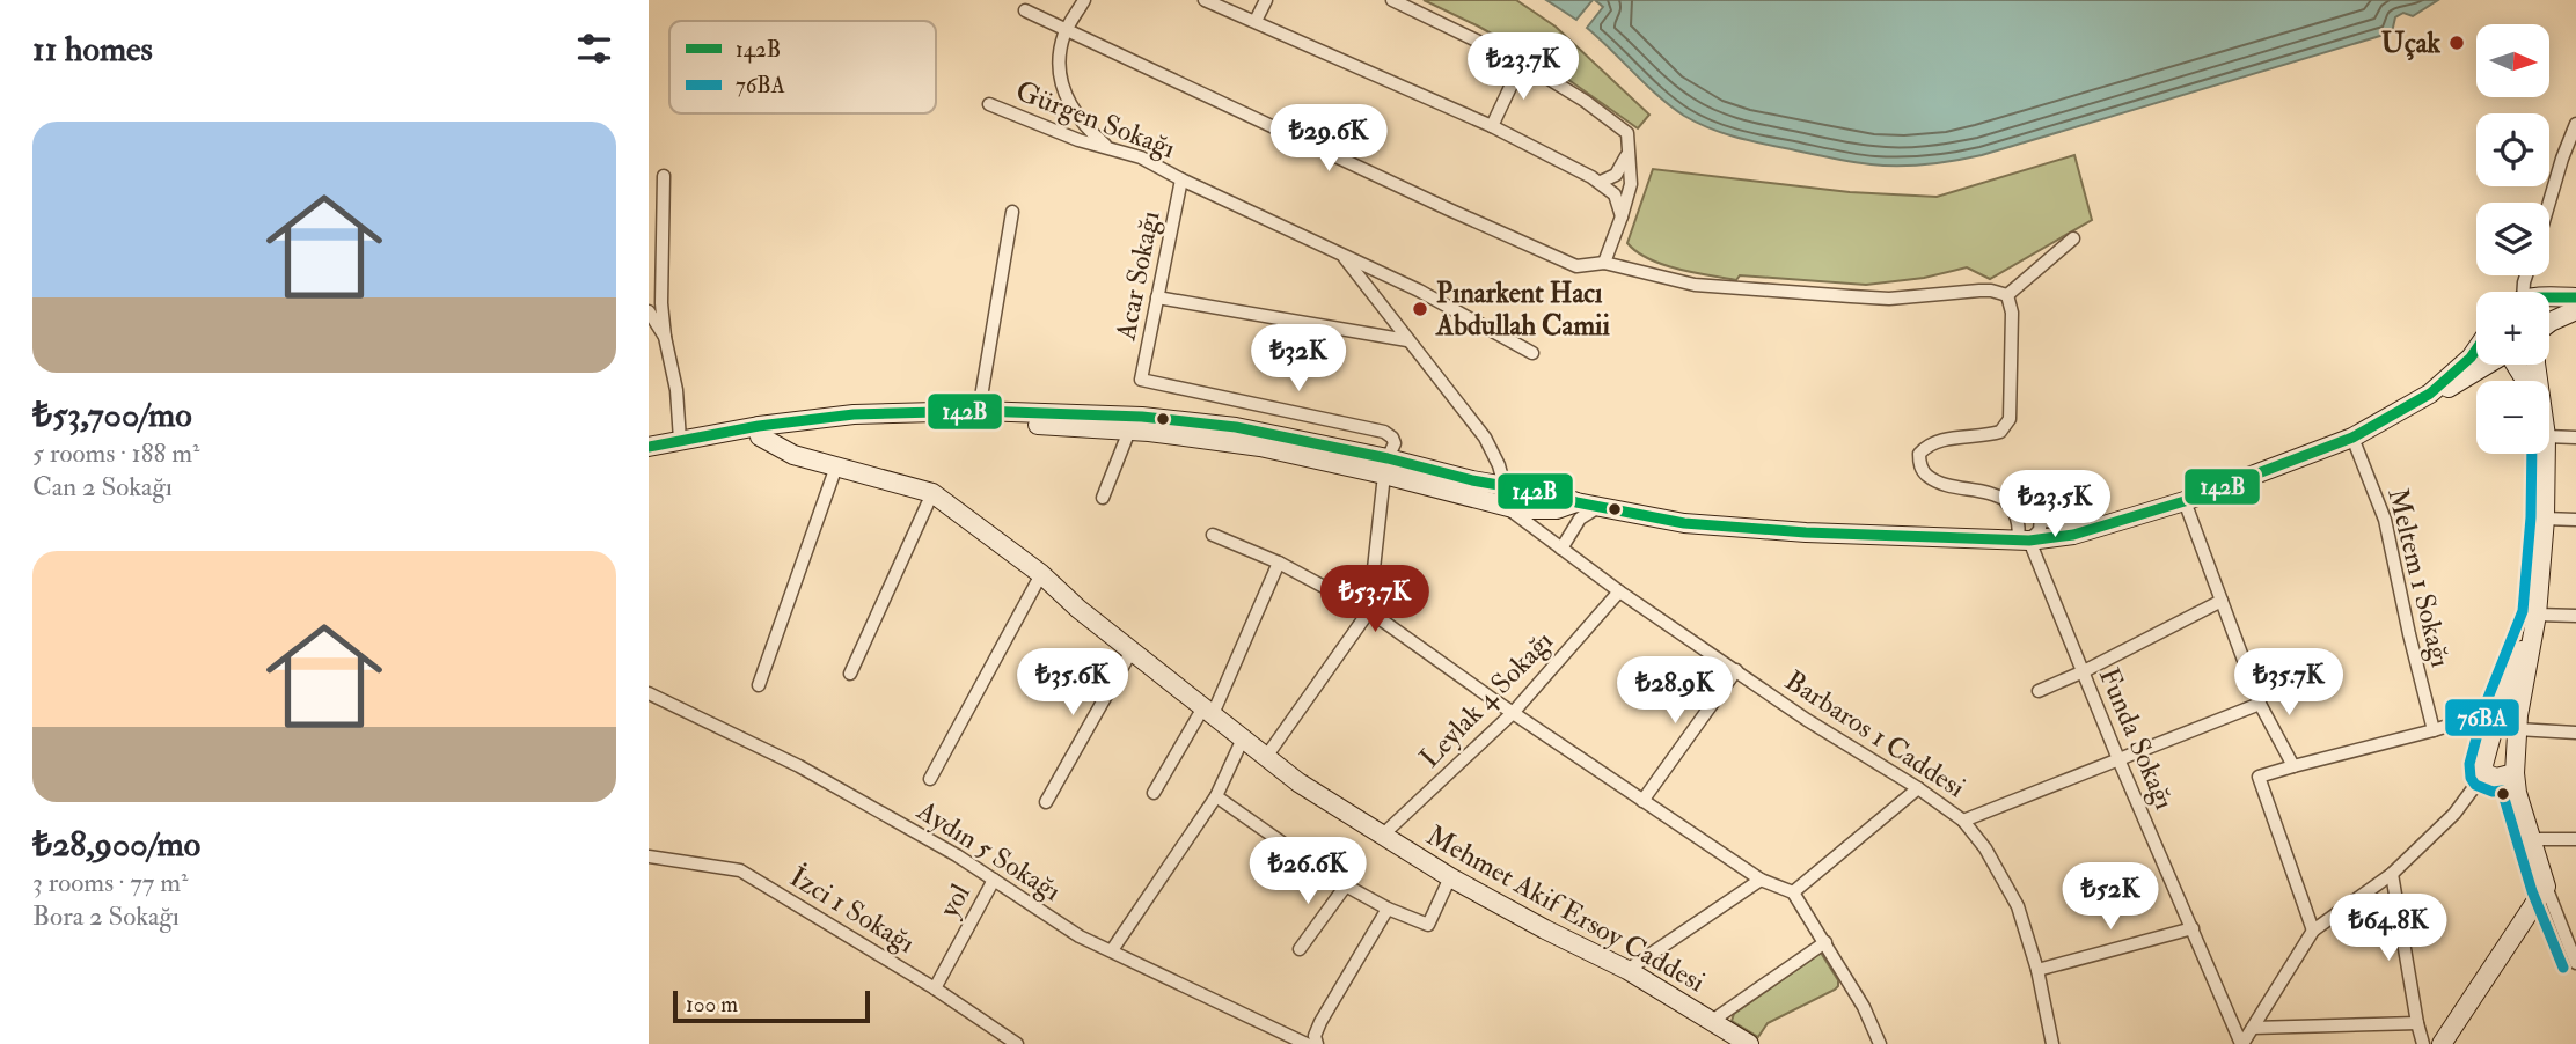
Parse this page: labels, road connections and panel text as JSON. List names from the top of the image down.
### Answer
{
  "streets": {
    "main road": ["Mehmet Akif Ersoy Caddesi"],
    "street": [
      "Gürgen Sokağı",
      "Acar Sokağı",
      "Meltem 1 Sokağı",
      "Leylak 4 Sokağı",
      "Barbaros 1 Caddesi",
      "Funda Sokağı",
      "Aydın 5 Sokağı",
      "yol",
      "İzci 1 Sokağı"
    ]
  },
  "crossings": [
    ["Gürgen Sokağı", "Acar Sokağı"],
    ["Leylak 4 Sokağı", "Barbaros 1 Caddesi"],
    ["Leylak 4 Sokağı", "Mehmet Akif Ersoy Caddesi"],
    ["Aydın 5 Sokağı", "yol"],
    ["yol", "İzci 1 Sokağı"]
  ],
  "places": ["Uçak", "Pınarkent Hacı Abdullah Camii"],
  "lines": ["transit line 142B", "transit line 76BA"],
  "legend": ["142B", "76BA"],
  "scale_bar": "100 m",
  "north": "right",
  "page": {
    "heading": "11 homes",
    "map_buttons": ["+", "−"],
    "price": [
      "₺23.7K",
      "₺29.6K",
      "₺32K",
      "₺23.5K",
      "₺53.7K",
      "₺35.6K",
      "₺35.7K",
      "₺28.9K",
      "₺26.6K",
      "₺52K",
      "₺64.8K"
    ],
    "list": [
      {
        "name": "₺53,700/mo",
        "note": "5 rooms · 188 m² · Can 2 Sokağı"
      },
      {
        "name": "₺28,900/mo",
        "note": "3 rooms · 77 m² · Bora 2 Sokağı"
      }
    ],
    "scale": "100 m"
  }
}
